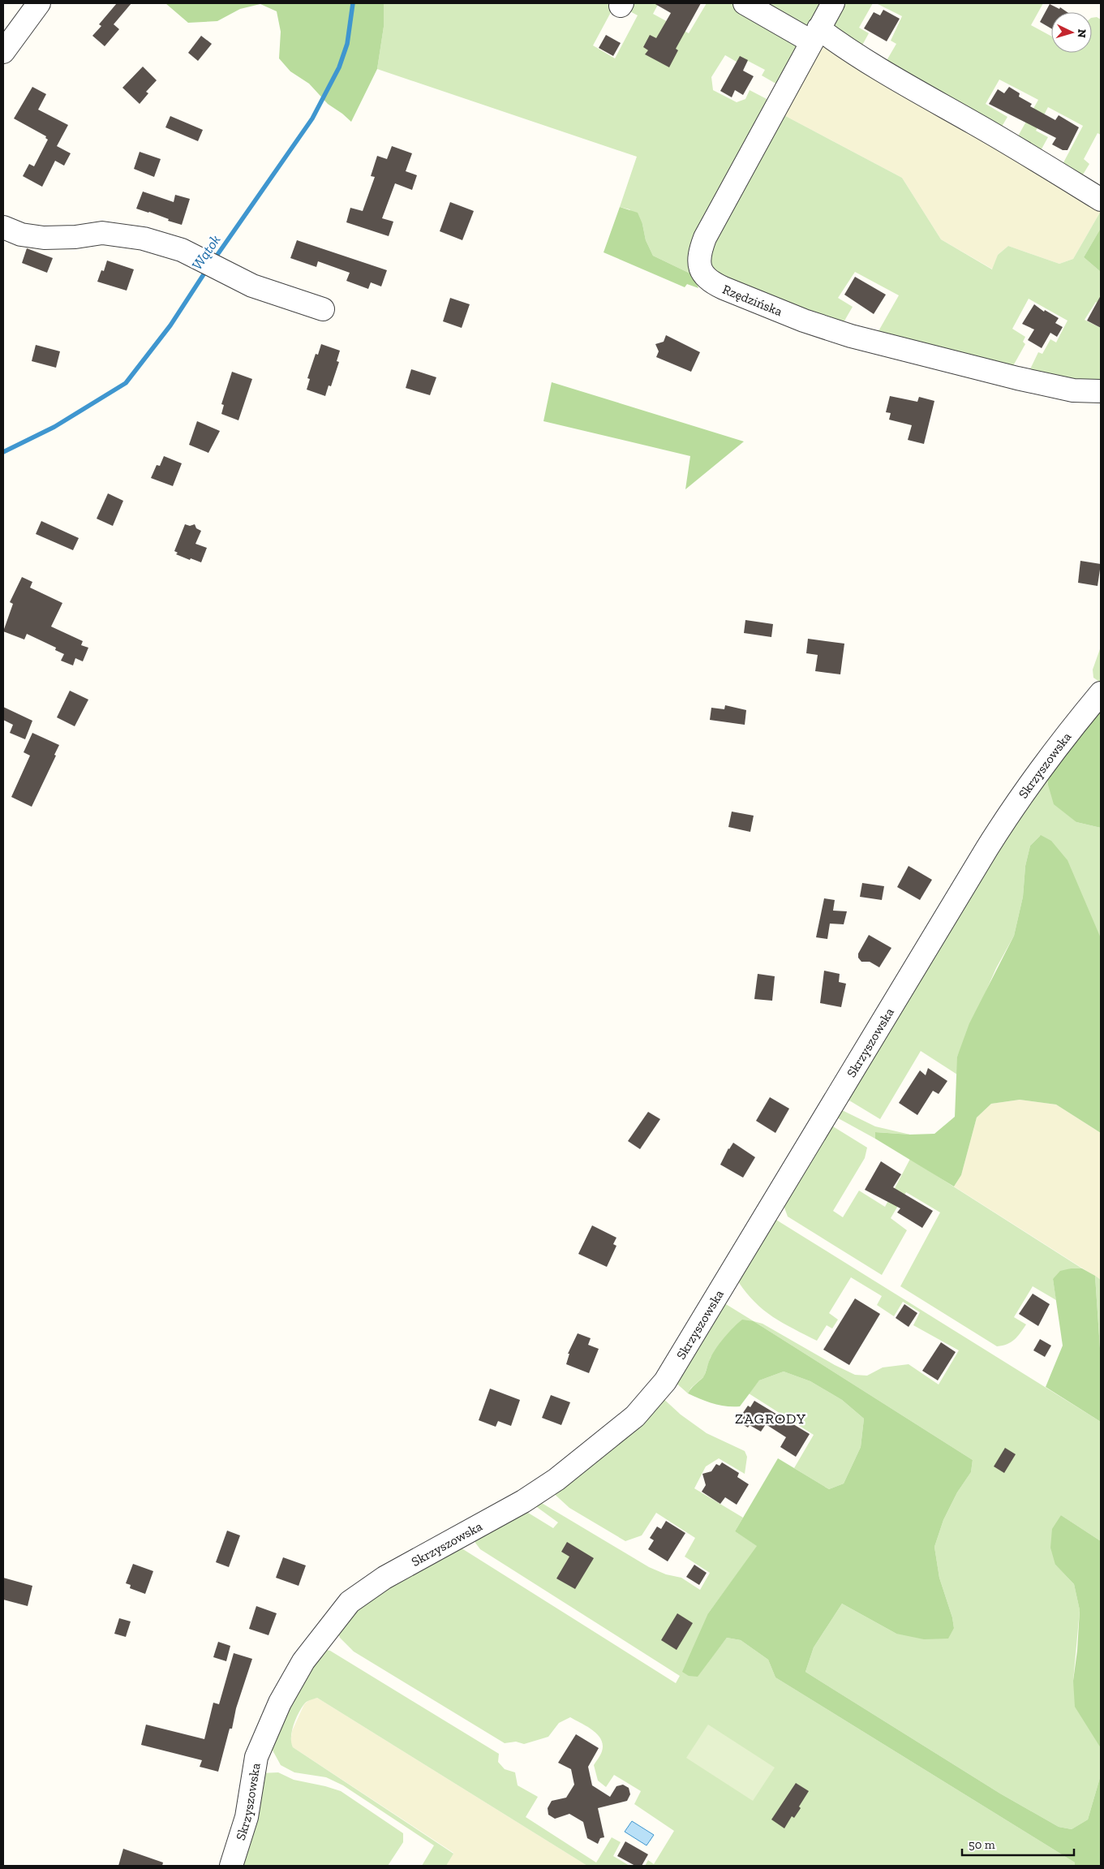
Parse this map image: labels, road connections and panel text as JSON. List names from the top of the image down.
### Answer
{
  "streets": {
    "street": ["Rzędzińska", "Skrzyszowska"]
  },
  "districts": ["ZAGRODY"],
  "water": ["Wątok"],
  "scale_bar": "50 m",
  "north": "right"
}
